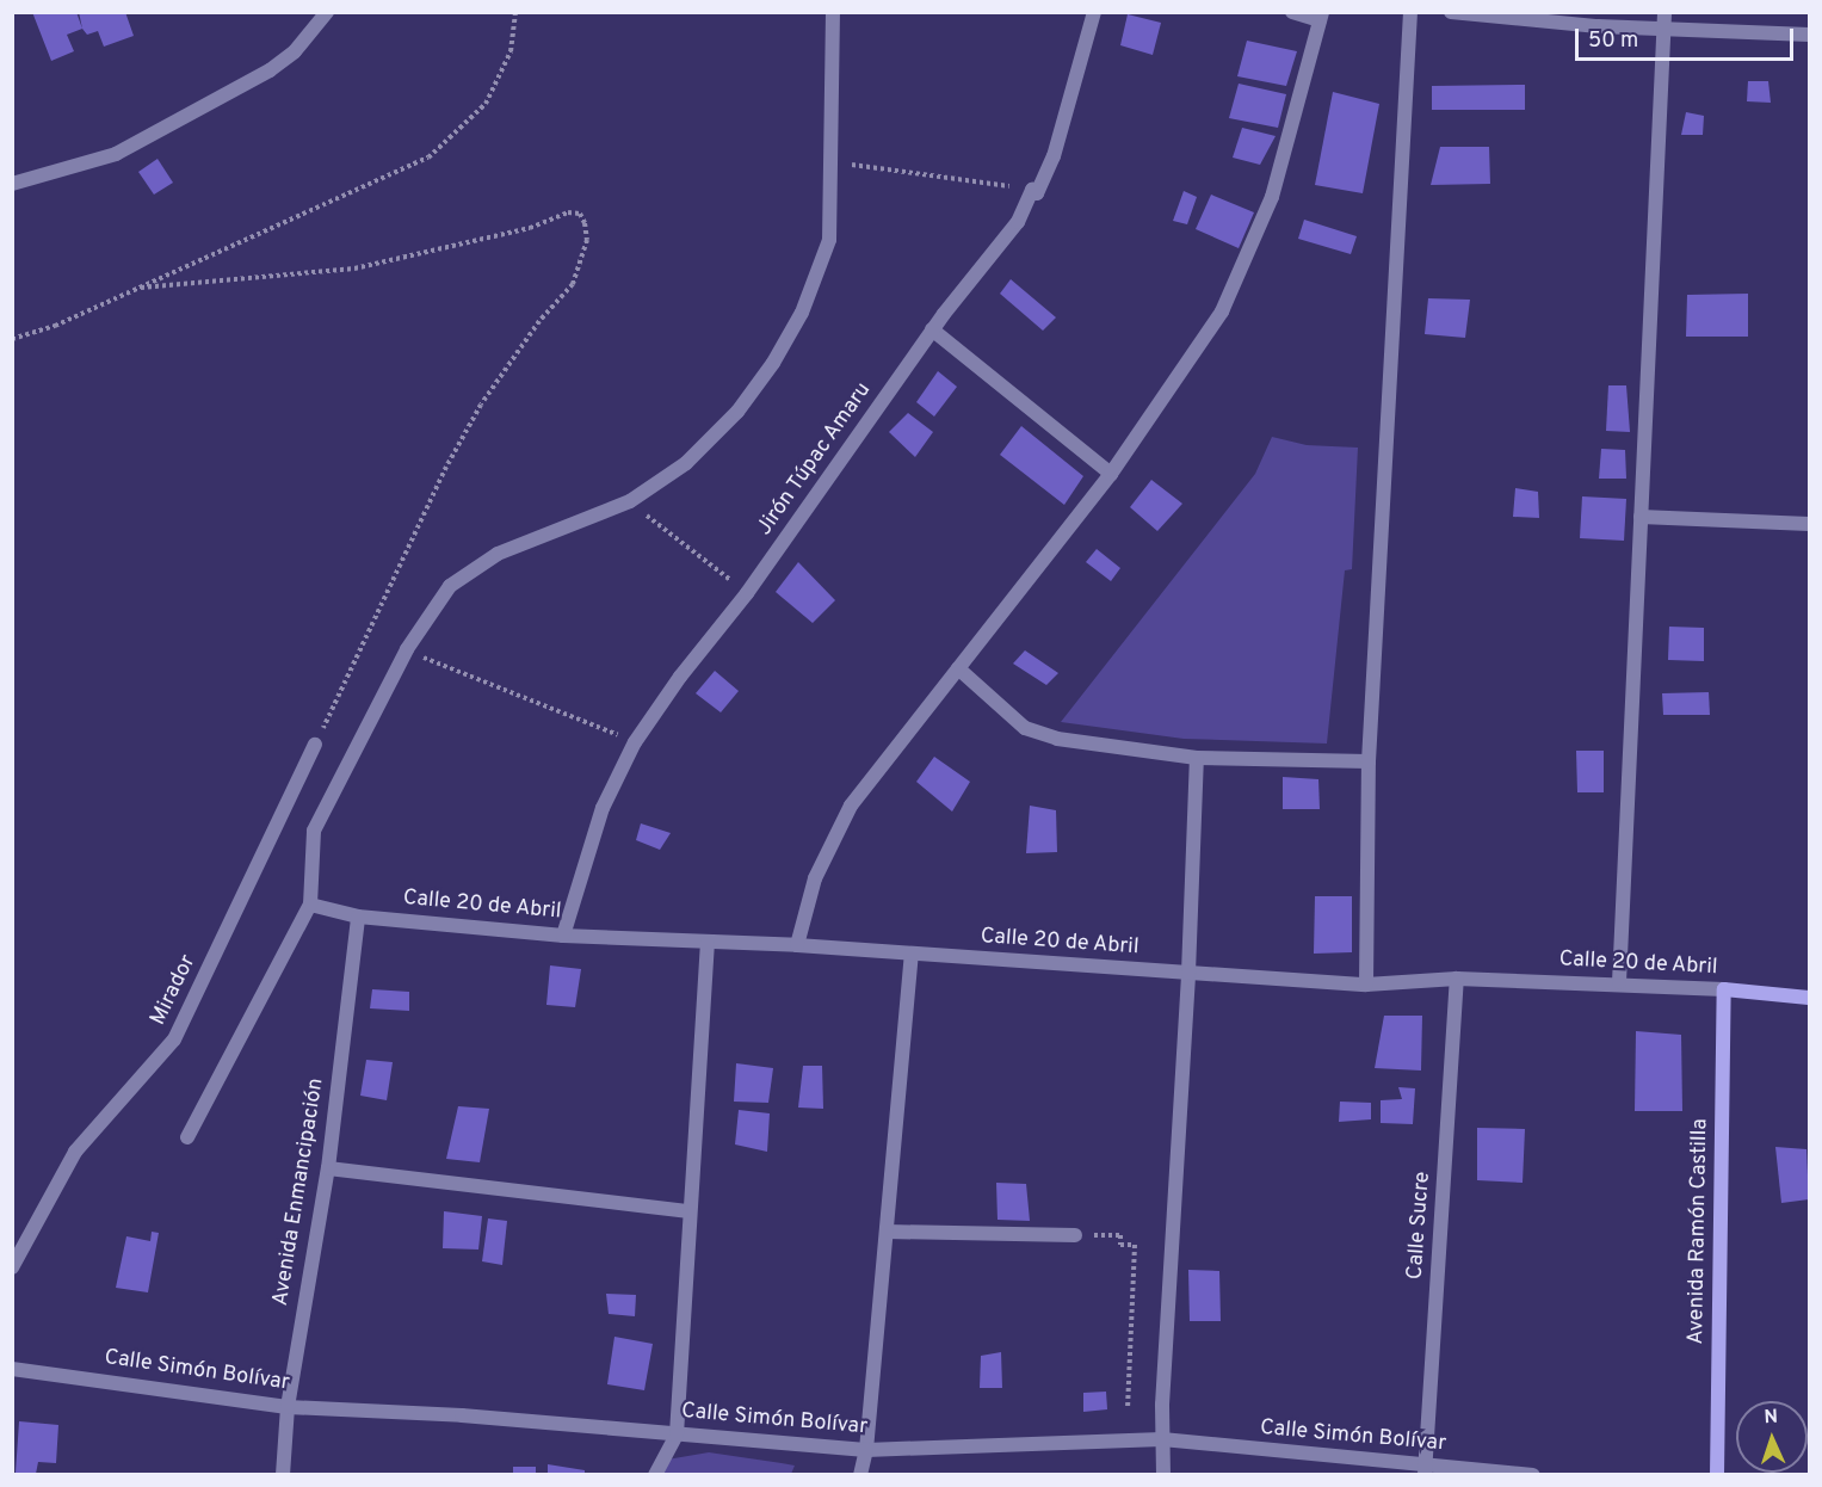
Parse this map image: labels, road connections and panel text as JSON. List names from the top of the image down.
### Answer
{
  "streets": {
    "main road": ["Calle 20 de Abril", "Avenida Ramón Castilla"],
    "street": [
      "Jirón Túpac Amaru",
      "Mirador",
      "Avenida Enmancipación",
      "Calle Sucre",
      "Calle Simón Bolívar"
    ]
  },
  "crossings": [
    ["Jirón Túpac Amaru", "Calle 20 de Abril"],
    ["Calle 20 de Abril", "Avenida Enmancipación"],
    ["Calle 20 de Abril", "Calle Sucre"],
    ["Calle 20 de Abril", "Avenida Ramón Castilla"],
    ["Avenida Enmancipación", "Calle Simón Bolívar"],
    ["Calle Sucre", "Calle Simón Bolívar"]
  ],
  "scale_bar": "50 m",
  "north": "top"
}
